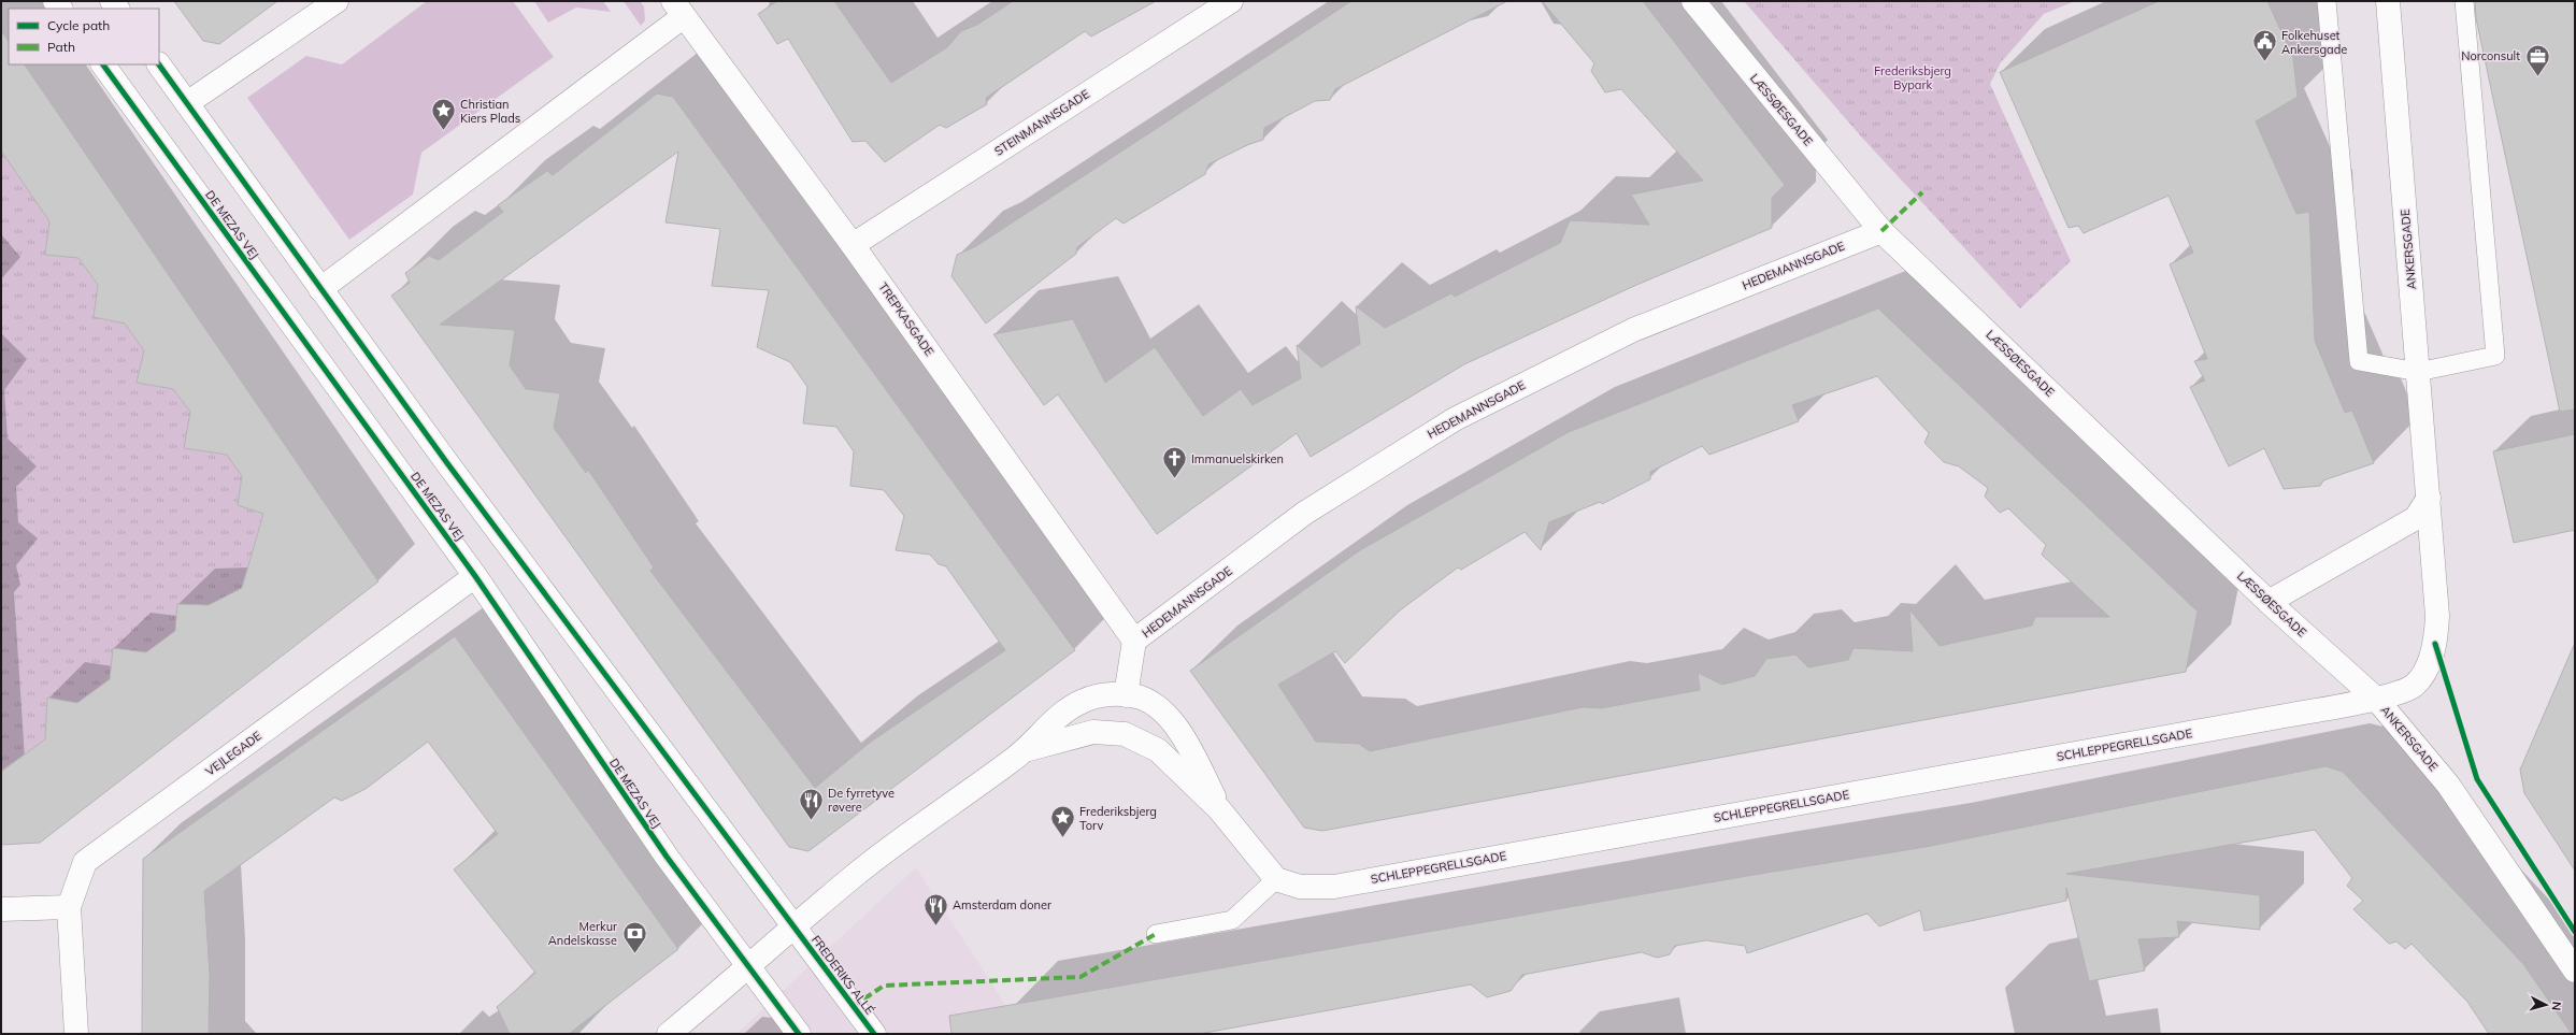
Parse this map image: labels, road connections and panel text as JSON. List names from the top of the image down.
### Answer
{
  "streets": {
    "street": [
      "LÆSSØESGADE",
      "STEINMANNSGADE",
      "DE MEZAS VEJ",
      "ANKERSGADE",
      "HEDEMANNSGADE",
      "TREPKASGADE",
      "SCHLEPPEGRELLSGADE",
      "VEJLEGADE",
      "FREDERIKS ALLÉ"
    ]
  },
  "crossings": [
    ["LÆSSØESGADE", "ANKERSGADE"],
    ["LÆSSØESGADE", "HEDEMANNSGADE"],
    ["LÆSSØESGADE", "SCHLEPPEGRELLSGADE"],
    ["STEINMANNSGADE", "TREPKASGADE"],
    ["DE MEZAS VEJ", "VEJLEGADE"],
    ["ANKERSGADE", "SCHLEPPEGRELLSGADE"],
    ["HEDEMANNSGADE", "TREPKASGADE"]
  ],
  "parks": ["Frederiksbjerg Bypark"],
  "places": {
    "public building": ["Folkehuset Ankersgade"],
    "office": ["Norconsult"],
    "place": ["Christian Kiers Plads", "Frederiksbjerg Torv"],
    "church": ["Immanuelskirken"],
    "restaurant": ["De fyrretyve røvere", "Amsterdam doner"],
    "bank": ["Merkur Andelskasse"]
  },
  "legend": ["Cycle path", "Path"],
  "north": "right"
}
